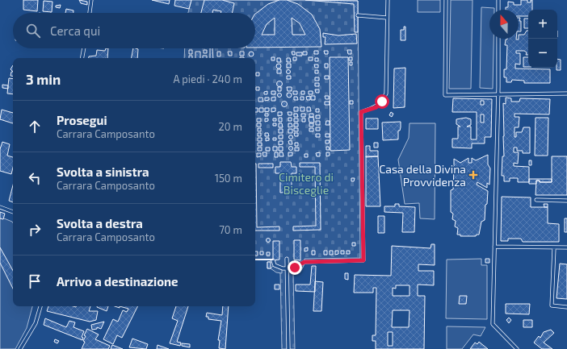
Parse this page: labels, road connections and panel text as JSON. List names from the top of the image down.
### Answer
{
  "parks": ["Cimitero di Bisceglie"],
  "places": {
    "health": ["Casa della Divina Provvidenza"]
  },
  "north": "top",
  "page": {
    "map_buttons": ["+", "−"],
    "search": "Cerca qui",
    "heading": ["3 min", "A piedi · 240 m"],
    "list": [
      ["Prosegui", "Carrara Camposanto", "20 m"],
      ["Svolta a sinistra", "Carrara Camposanto", "150 m"],
      ["Svolta a destra", "Carrara Camposanto", "70 m"],
      "Arrivo a destinazione"
    ]
  }
}
